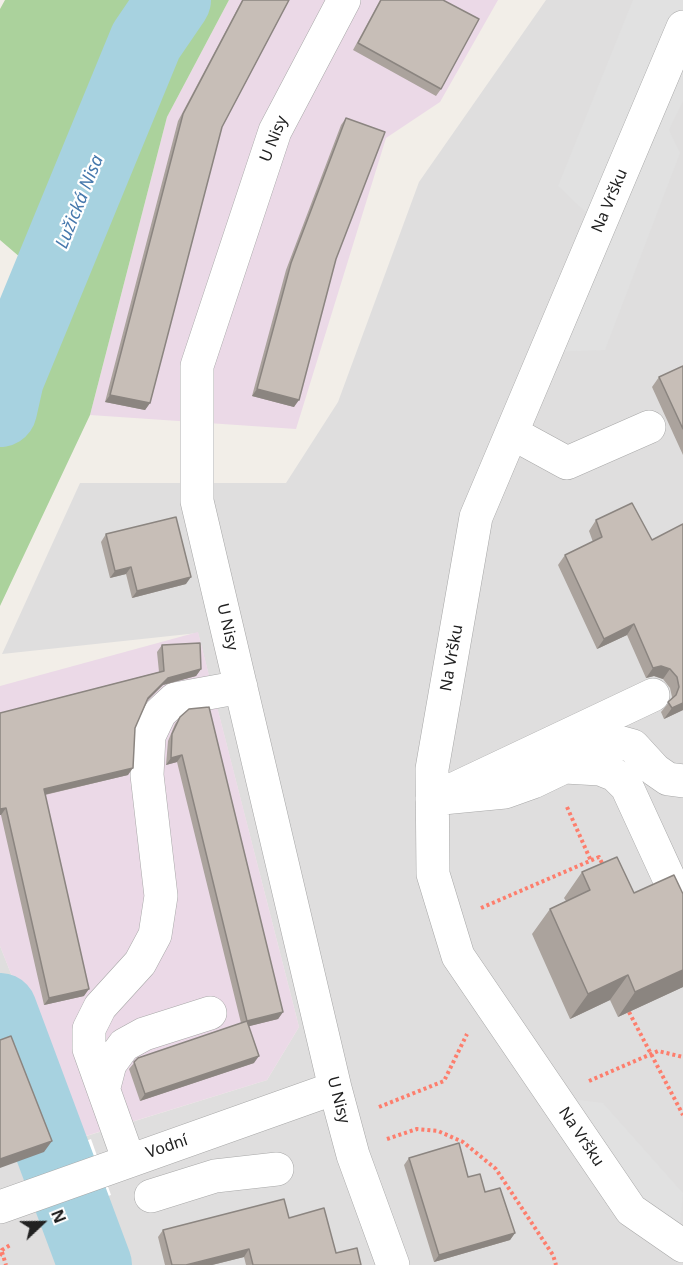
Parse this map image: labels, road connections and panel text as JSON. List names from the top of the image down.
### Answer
{
  "streets": {
    "street": ["U Nisy", "Na Vršku", "Vodní"]
  },
  "crossings": [
    ["U Nisy", "Vodní"]
  ],
  "water": ["Lužická Nisa"],
  "north": "right"
}
